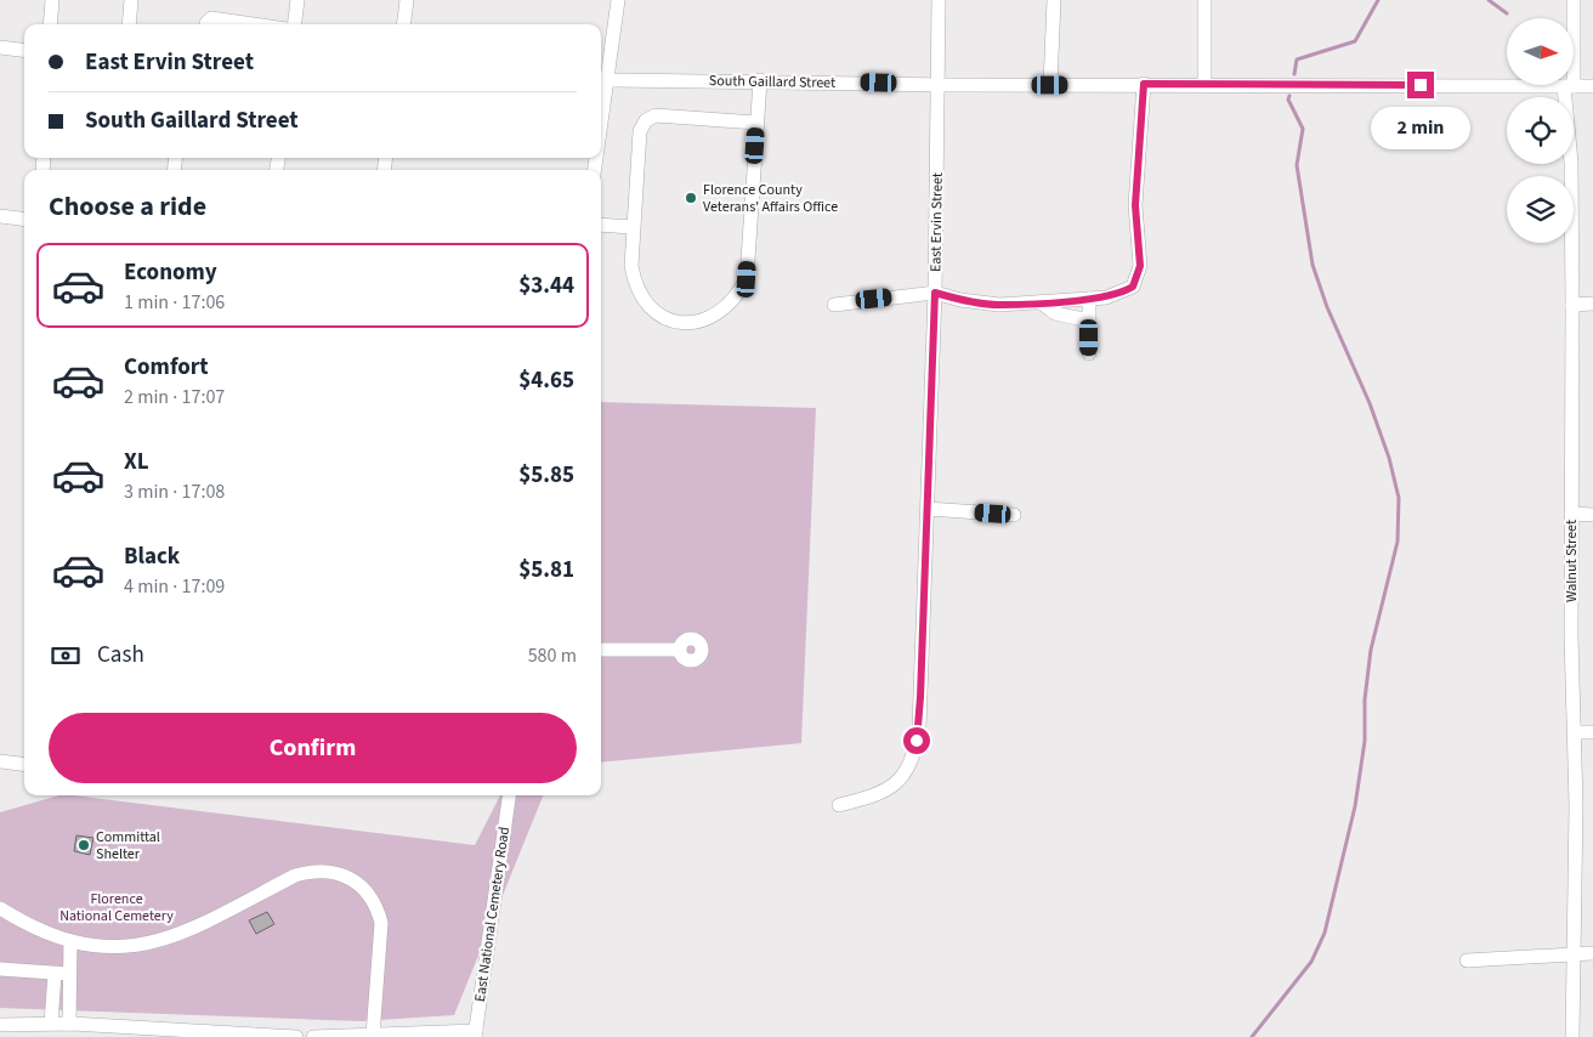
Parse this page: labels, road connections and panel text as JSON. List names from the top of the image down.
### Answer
{
  "streets": {
    "street": [
      "South Gaillard Street",
      "East Ervin Street",
      "Walnut Street",
      "East National Cemetery Road"
    ]
  },
  "crossings": [
    ["South Gaillard Street", "East Ervin Street"],
    ["South Gaillard Street", "Walnut Street"]
  ],
  "parks": ["Florence National Cemetery"],
  "places": ["Florence County Veterans' Affairs Office", "Committal Shelter"],
  "north": "right",
  "page": {
    "banner": ["East Ervin Street", "South Gaillard Street"],
    "bubble": "2 min",
    "heading": "Choose a ride",
    "list": [
      {
        "name": "Economy",
        "note": "1 min · 17:06",
        "value": "$3.44"
      },
      {
        "name": "Comfort",
        "note": "2 min · 17:07",
        "value": "$4.65"
      },
      {
        "name": "XL",
        "note": "3 min · 17:08",
        "value": "$5.85"
      },
      {
        "name": "Black",
        "note": "4 min · 17:09",
        "value": "$5.81"
      }
    ],
    "pay": ["Cash", "580 m"],
    "buttons": "Confirm"
  }
}
